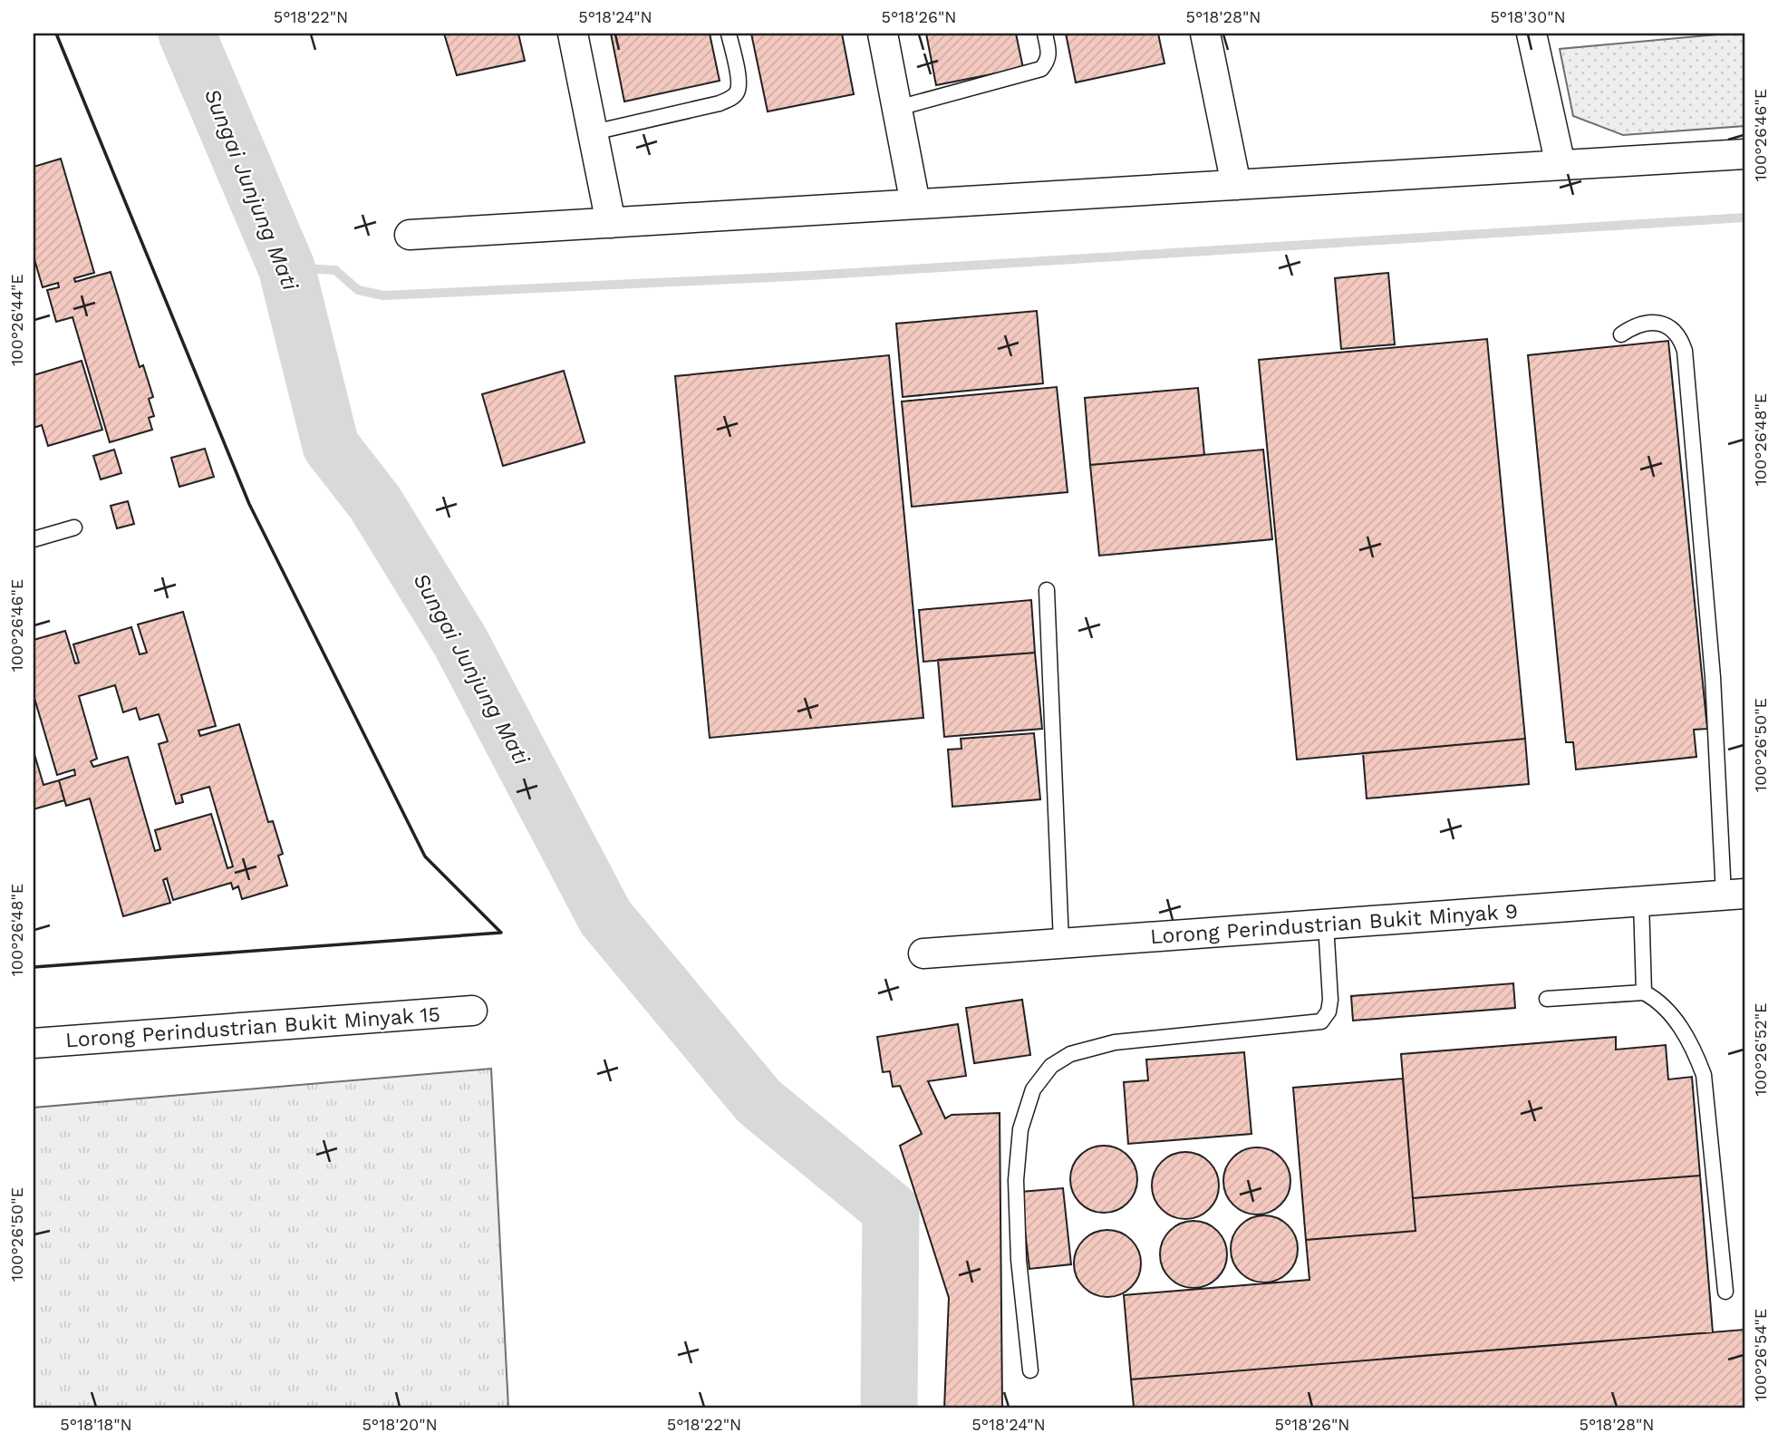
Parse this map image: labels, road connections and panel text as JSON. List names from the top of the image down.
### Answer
{
  "streets": {
    "street": ["Lorong Perindustrian Bukit Minyak 9", "Lorong Perindustrian Bukit Minyak 15"]
  },
  "water": ["Sungai Junjung Mati"],
  "coordinates": [
    "5°18'22\"N",
    "5°18'24\"N",
    "5°18'26\"N",
    "5°18'28\"N",
    "5°18'30\"N",
    "100°26'46\"E",
    "100°26'44\"E",
    "100°26'48\"E",
    "100°26'50\"E",
    "100°26'52\"E",
    "100°26'54\"E",
    "5°18'18\"N",
    "5°18'20\"N"
  ]
}
